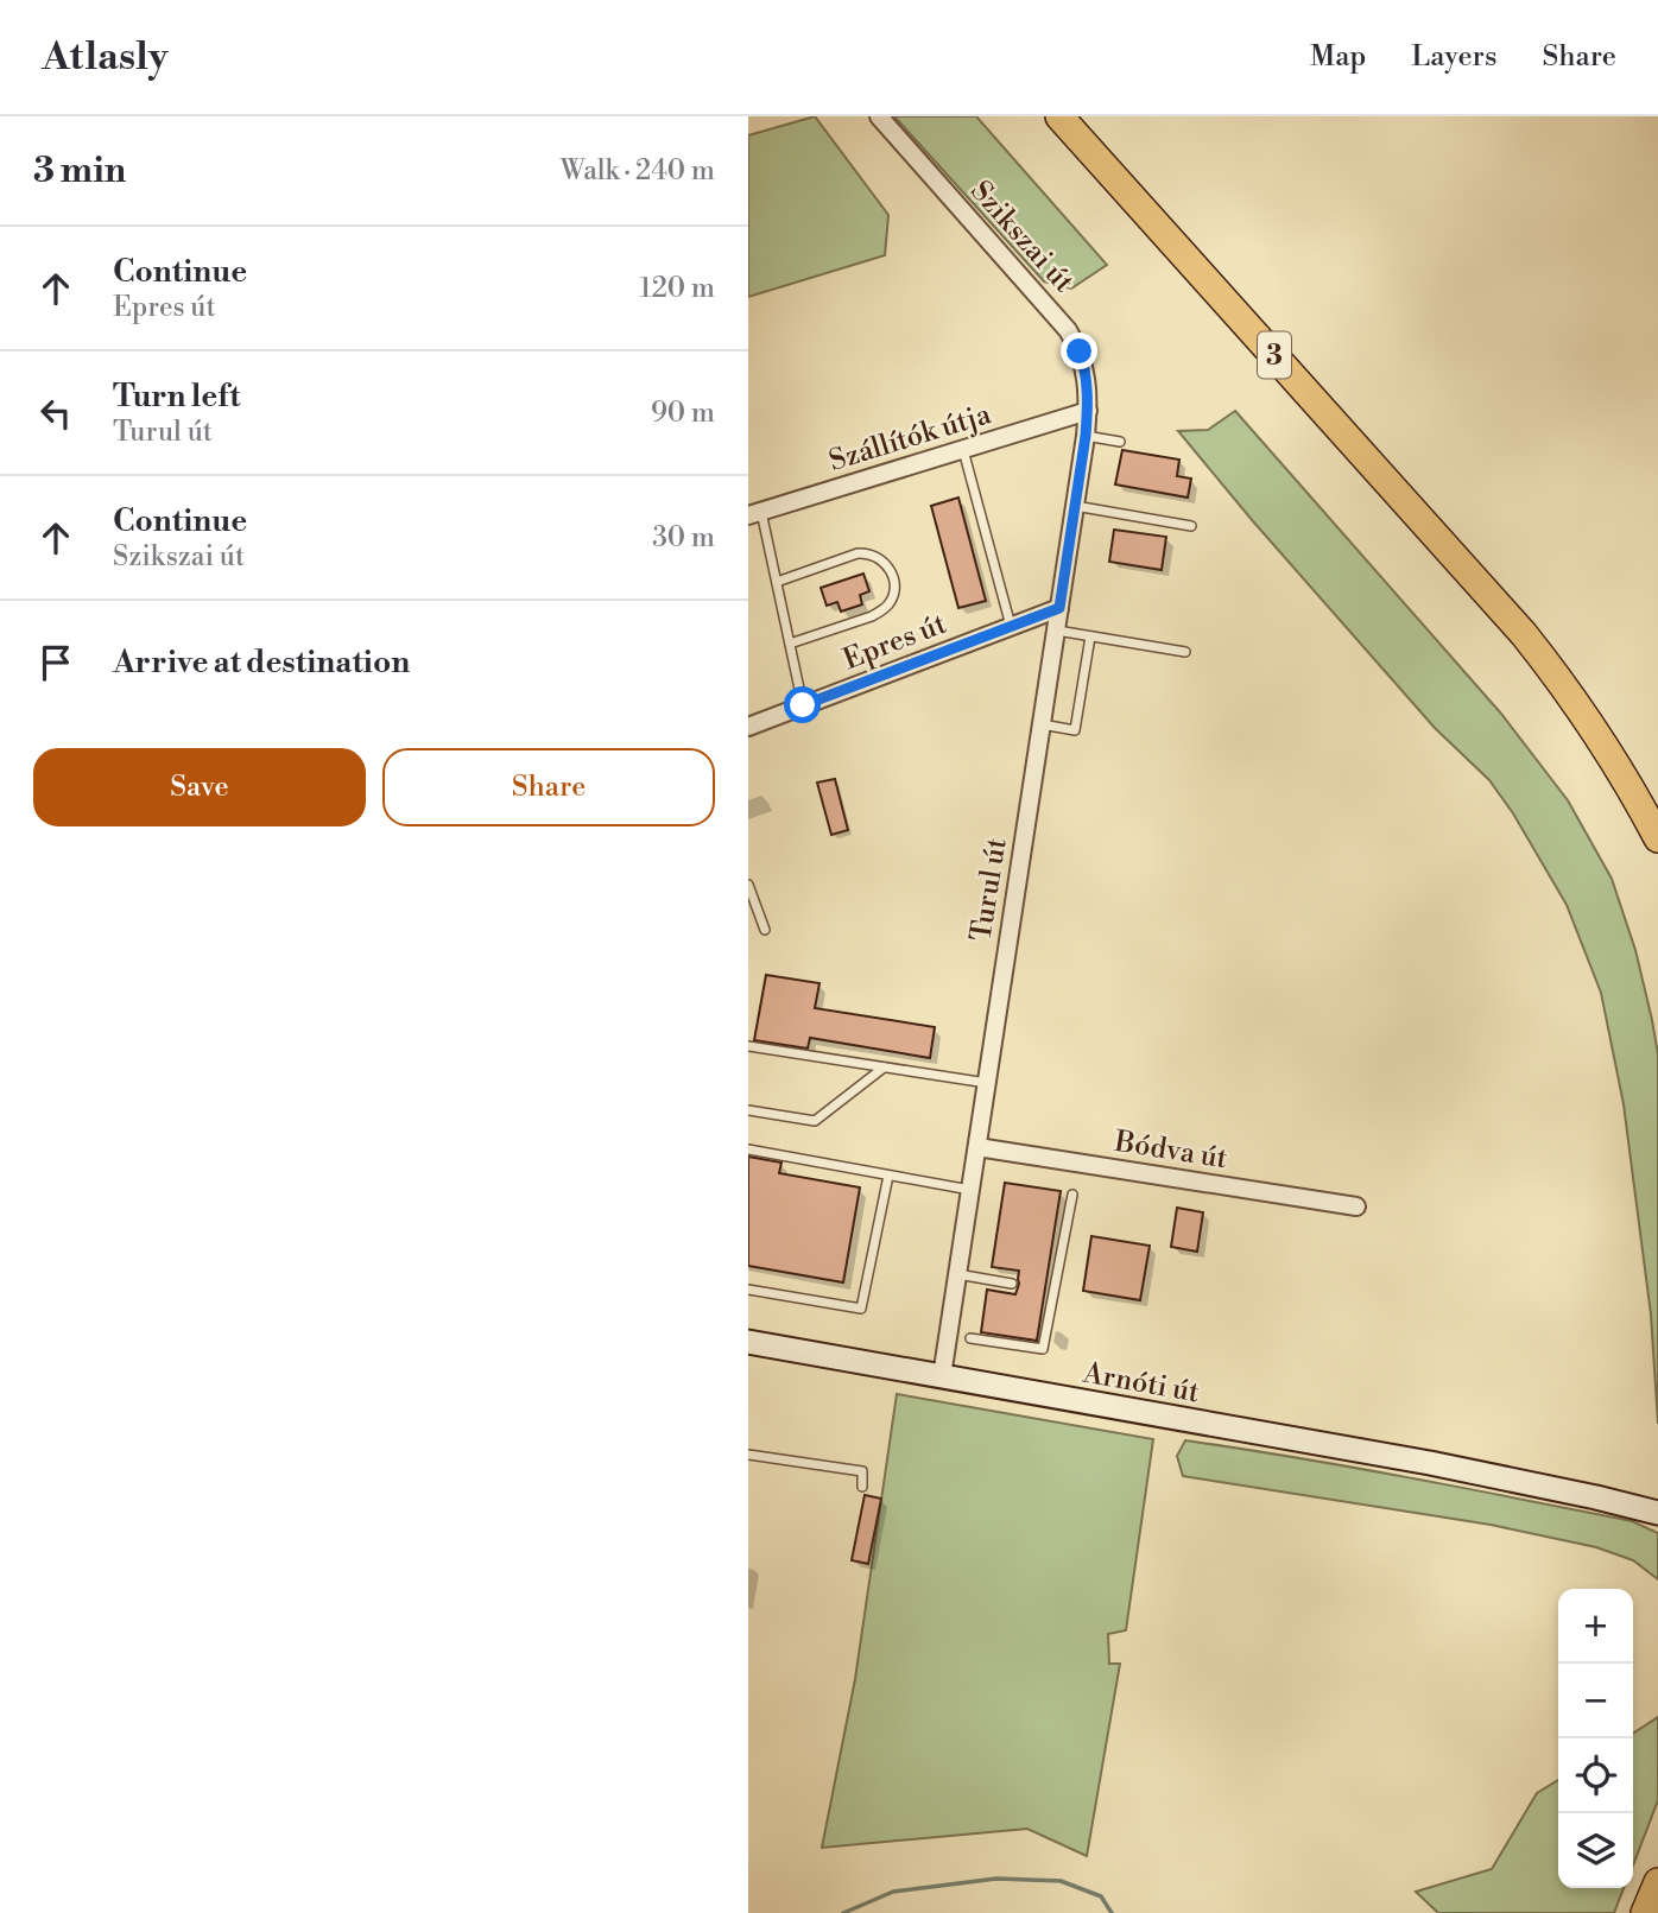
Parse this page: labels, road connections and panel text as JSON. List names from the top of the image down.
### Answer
{
  "streets": {
    "main road": ["3", "Arnóti út"],
    "street": [
      "Szikszai út",
      "Szállítók útja",
      "Epres út",
      "Turul út",
      "Bódva út"
    ]
  },
  "crossings": [
    ["Szikszai út", "Szállítók útja"],
    ["Szikszai út", "Turul út"],
    ["Szállítók útja", "Turul út"],
    ["Epres út", "Turul út"],
    ["Turul út", "Bódva út"],
    ["Turul út", "Arnóti út"]
  ],
  "page": {
    "header": "Atlasly",
    "nav": ["Map", "Layers", "Share"],
    "heading": ["3 min", "Walk · 240 m"],
    "list": [
      ["Continue", "Epres út", "120 m"],
      ["Turn left", "Turul út", "90 m"],
      ["Continue", "Szikszai út", "30 m"],
      "Arrive at destination"
    ],
    "buttons": ["Save", "Share"],
    "map_buttons": ["+", "−"]
  }
}
